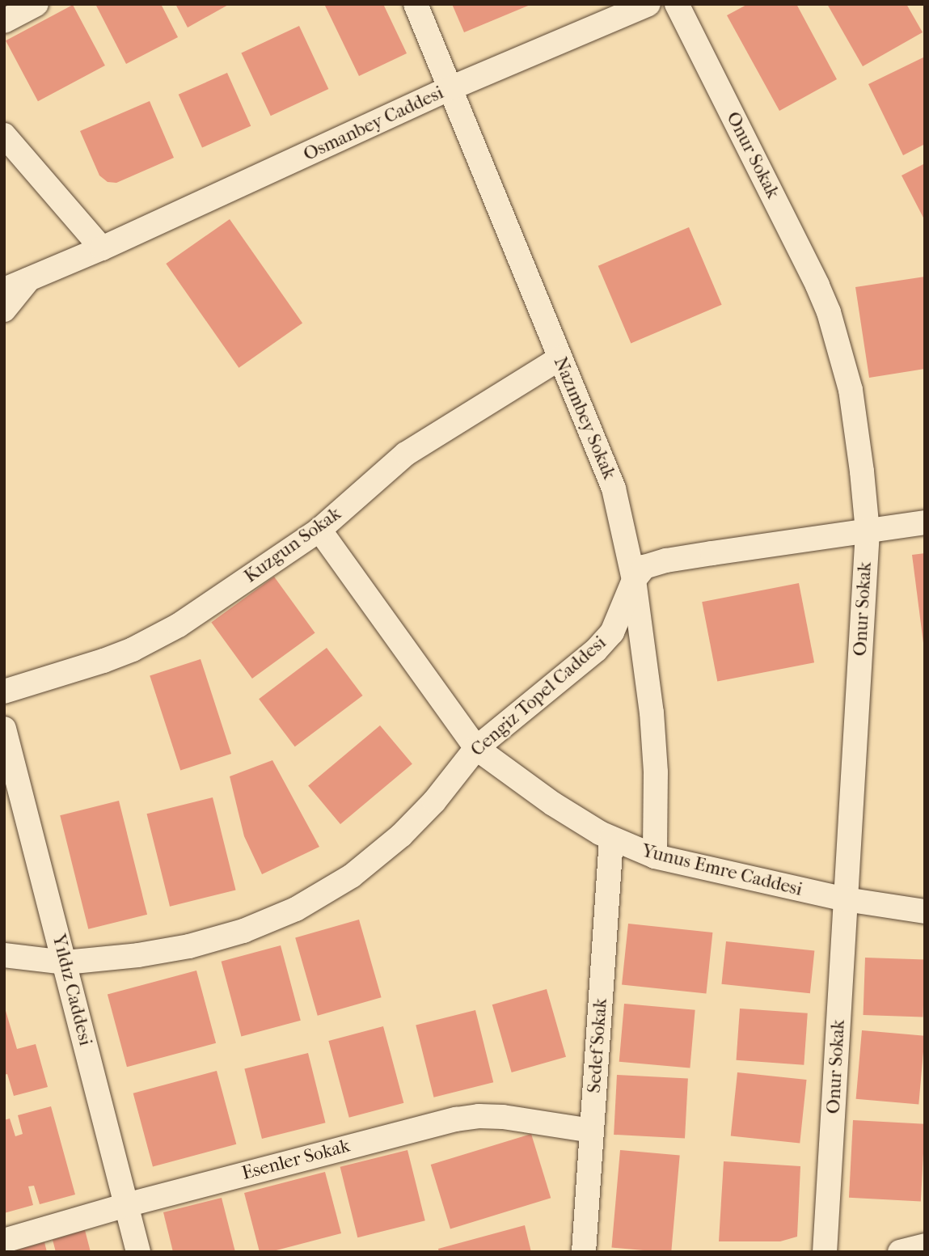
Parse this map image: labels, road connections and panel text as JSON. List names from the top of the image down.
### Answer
{
  "streets": {
    "street": [
      "Osmanbey Caddesi",
      "Onur Sokak",
      "Nazımbey Sokak",
      "Kuzgun Sokak",
      "Cengiz Topel Caddesi",
      "Yunus Emre Caddesi",
      "Yıldız Caddesi",
      "Sedef Sokak",
      "Esenler Sokak"
    ]
  },
  "crossings": [
    ["Osmanbey Caddesi", "Nazımbey Sokak"],
    ["Onur Sokak", "Yunus Emre Caddesi"],
    ["Nazımbey Sokak", "Kuzgun Sokak"],
    ["Nazımbey Sokak", "Cengiz Topel Caddesi"],
    ["Nazımbey Sokak", "Yunus Emre Caddesi"],
    ["Kuzgun Sokak", "Yunus Emre Caddesi"],
    ["Cengiz Topel Caddesi", "Yunus Emre Caddesi"],
    ["Cengiz Topel Caddesi", "Yıldız Caddesi"],
    ["Yunus Emre Caddesi", "Sedef Sokak"],
    ["Yıldız Caddesi", "Esenler Sokak"],
    ["Sedef Sokak", "Esenler Sokak"]
  ]
}
